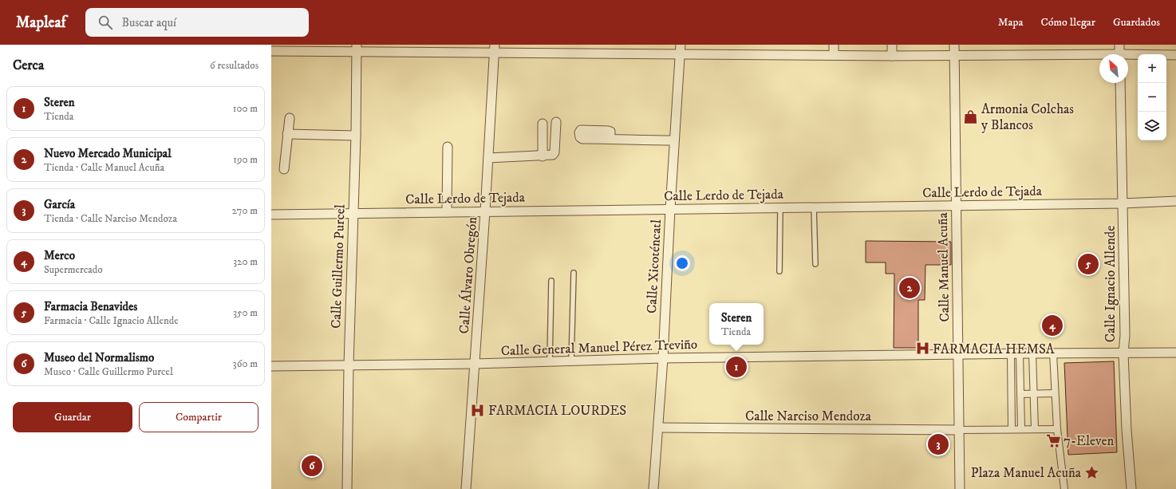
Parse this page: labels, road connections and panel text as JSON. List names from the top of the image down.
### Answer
{
  "streets": {
    "street": [
      "Calle Lerdo de Tejada",
      "Calle Guillermo Purcel",
      "Calle Xicoténcatl",
      "Calle Manuel Acuña",
      "Calle Álvaro Obregón",
      "Calle Ignacio Allende",
      "Calle General Manuel Pérez Treviño",
      "Calle Narciso Mendoza"
    ]
  },
  "crossings": [
    ["Calle Lerdo de Tejada", "Calle Guillermo Purcel"],
    ["Calle Lerdo de Tejada", "Calle Xicoténcatl"],
    ["Calle Lerdo de Tejada", "Calle Manuel Acuña"],
    ["Calle Lerdo de Tejada", "Calle Álvaro Obregón"],
    ["Calle Lerdo de Tejada", "Calle Ignacio Allende"],
    ["Calle Guillermo Purcel", "Calle General Manuel Pérez Treviño"],
    ["Calle Xicoténcatl", "Calle General Manuel Pérez Treviño"],
    ["Calle Xicoténcatl", "Calle Narciso Mendoza"],
    ["Calle Manuel Acuña", "Calle General Manuel Pérez Treviño"],
    ["Calle Manuel Acuña", "Calle Narciso Mendoza"],
    ["Calle Álvaro Obregón", "Calle General Manuel Pérez Treviño"],
    ["Calle Ignacio Allende", "Calle General Manuel Pérez Treviño"]
  ],
  "places": {
    "shop": ["Armonia Colchas y Blancos"],
    "hospital": ["FARMACIA HEMSA", "FARMACIA LOURDES"],
    "supermarket": ["7-Eleven"],
    "place": ["Plaza Manuel Acuña"]
  },
  "north": "top left",
  "page": {
    "header": "Mapleaf",
    "search": "Buscar aquí",
    "nav": ["Mapa", "Cómo llegar", "Guardados"],
    "heading": ["Cerca", "6 resultados"],
    "map_buttons": ["+", "−"],
    "list": [
      {
        "mark": "1",
        "name": "Steren",
        "note": "Tienda",
        "value": "100 m"
      },
      {
        "mark": "2",
        "name": "Nuevo Mercado Municipal",
        "note": "Tienda · Calle Manuel Acuña",
        "value": "190 m"
      },
      {
        "mark": "3",
        "name": "García",
        "note": "Tienda · Calle Narciso Mendoza",
        "value": "270 m"
      },
      {
        "mark": "4",
        "name": "Merco",
        "note": "Supermercado",
        "value": "320 m"
      },
      {
        "mark": "5",
        "name": "Farmacia Benavides",
        "note": "Farmacia · Calle Ignacio Allende",
        "value": "350 m"
      },
      {
        "mark": "6",
        "name": "Museo del Normalismo",
        "note": "Museo · Calle Guillermo Purcel",
        "value": "360 m"
      }
    ],
    "pins": [
      "5",
      "2",
      "4",
      "1",
      "3",
      "6"
    ],
    "popup": ["Steren", "Tienda"],
    "buttons": ["Guardar", "Compartir"]
  }
}
